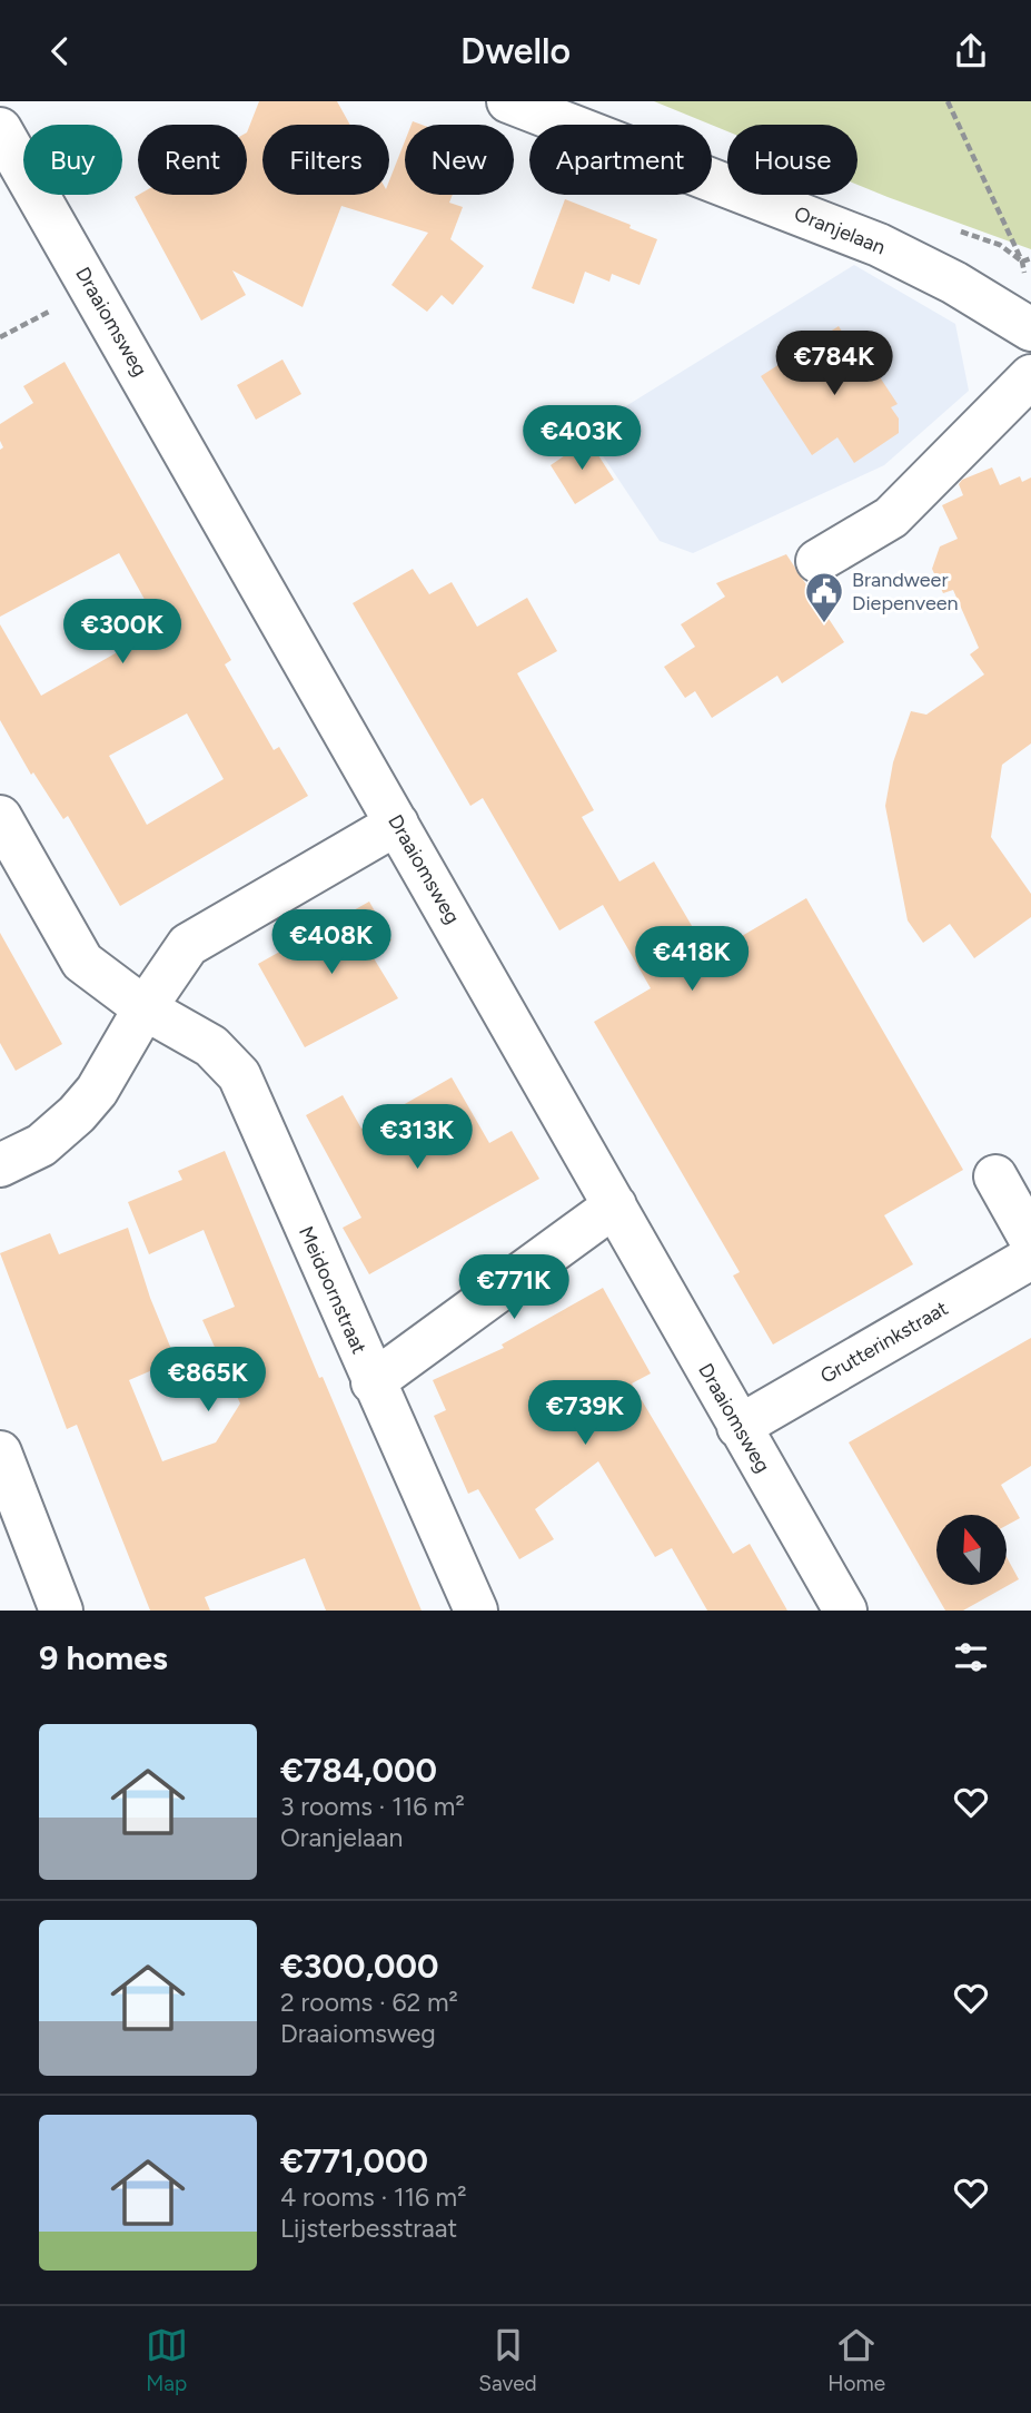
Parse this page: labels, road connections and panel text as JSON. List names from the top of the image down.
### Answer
{
  "streets": {
    "street": [
      "Oranjelaan",
      "Draaiomsweg",
      "Meidoornstraat",
      "Grutterinkstraat"
    ]
  },
  "crossings": [
    ["Draaiomsweg", "Grutterinkstraat"]
  ],
  "places": {
    "public building": ["Brandweer Diepenveen"]
  },
  "north": "top",
  "page": {
    "header": "Dwello",
    "chip": [
      "Buy",
      "Rent",
      "Filters",
      "New",
      "Apartment",
      "House"
    ],
    "price": [
      "€784K",
      "€403K",
      "€300K",
      "€408K",
      "€418K",
      "€313K",
      "€771K",
      "€865K",
      "€739K"
    ],
    "heading": "9 homes",
    "list": [
      {
        "name": "€784,000",
        "note": "3 rooms · 116 m² · Oranjelaan"
      },
      {
        "name": "€300,000",
        "note": "2 rooms · 62 m² · Draaiomsweg"
      },
      {
        "name": "€771,000",
        "note": "4 rooms · 116 m² · Lijsterbesstraat"
      }
    ],
    "tabs": ["Map", "Saved", "Home"]
  }
}
